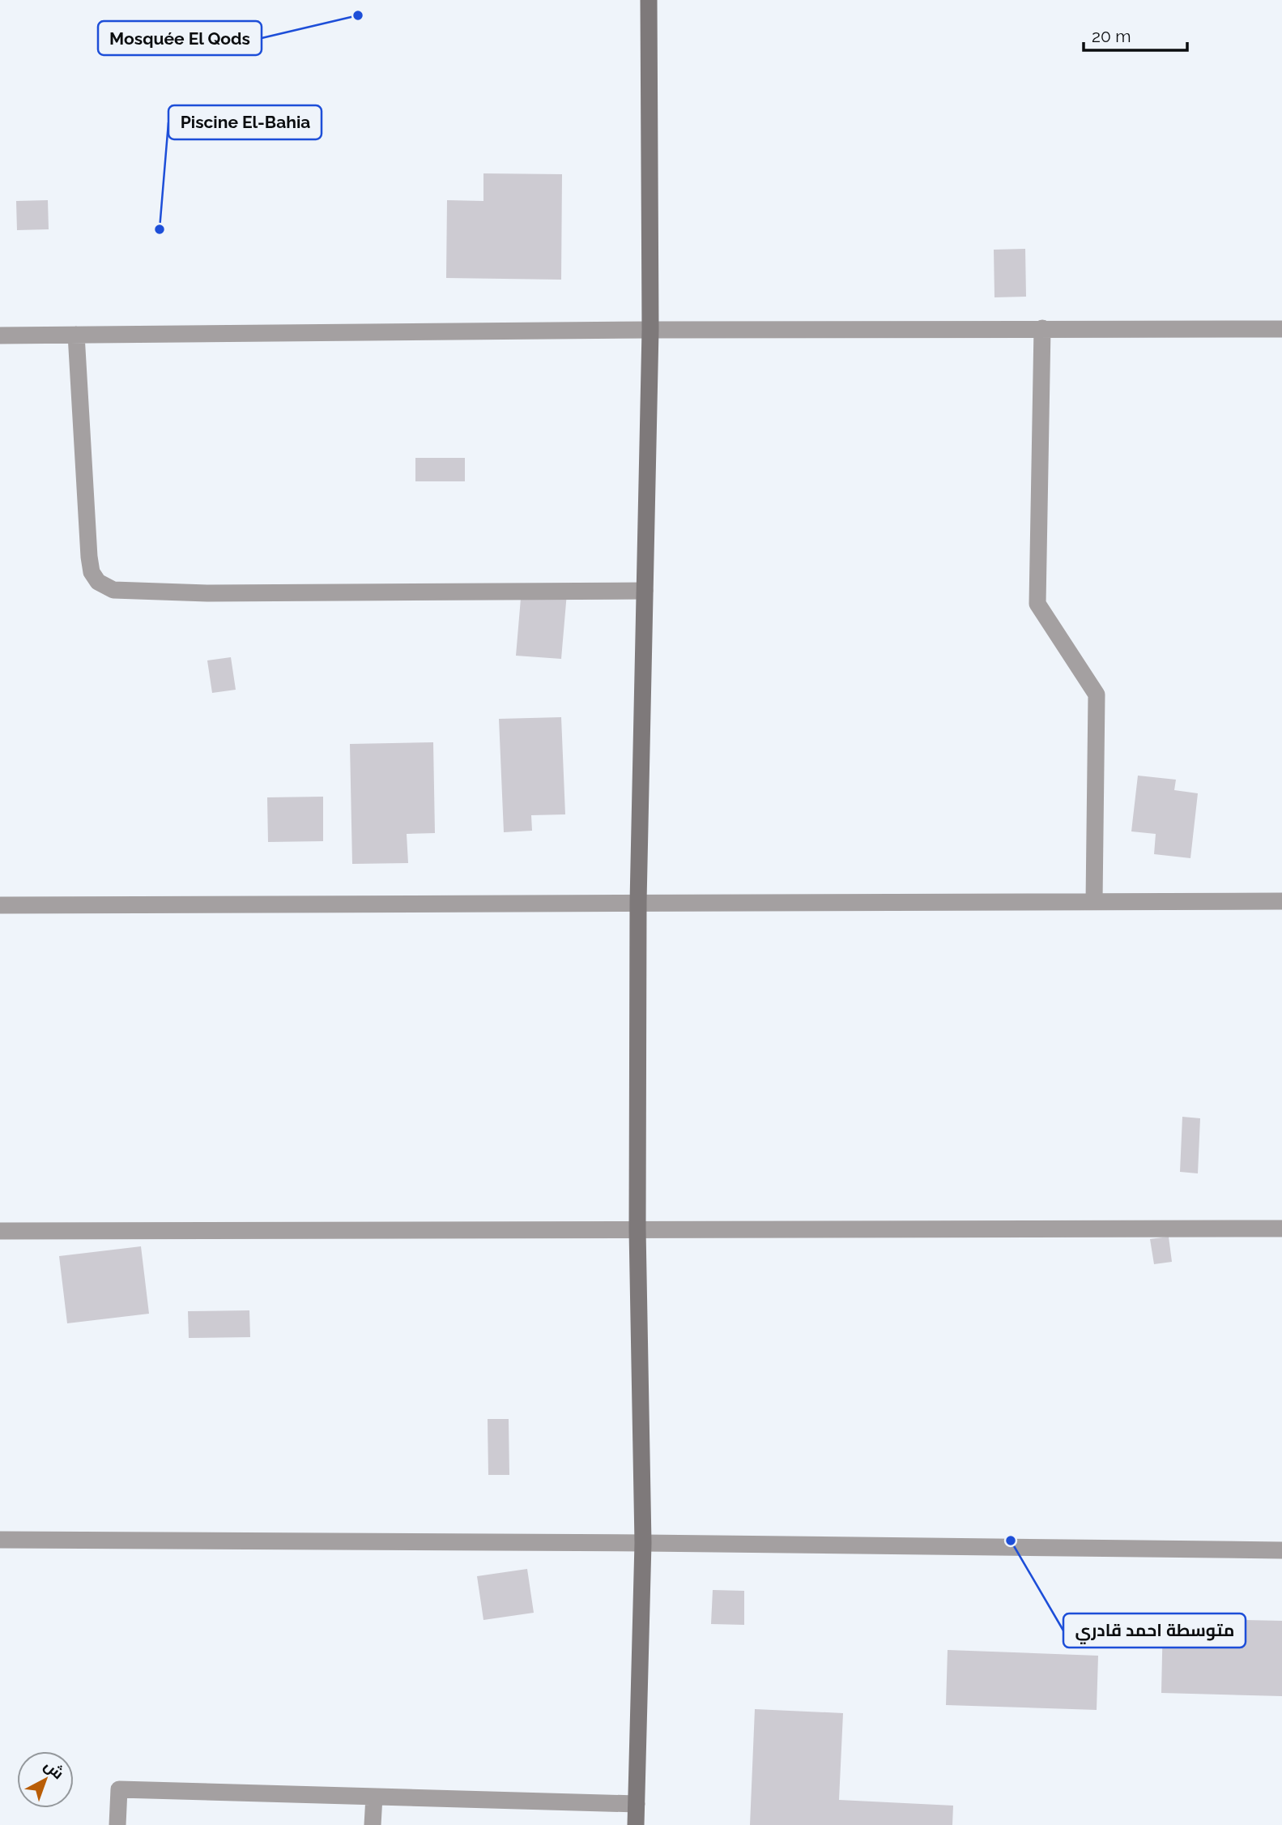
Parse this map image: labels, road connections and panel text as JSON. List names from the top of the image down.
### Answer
{
  "places": ["Mosquée El Qods", "Piscine El-Bahia", "متوسطة احمد قادري"],
  "scale_bar": "20 m",
  "north": "top right"
}
